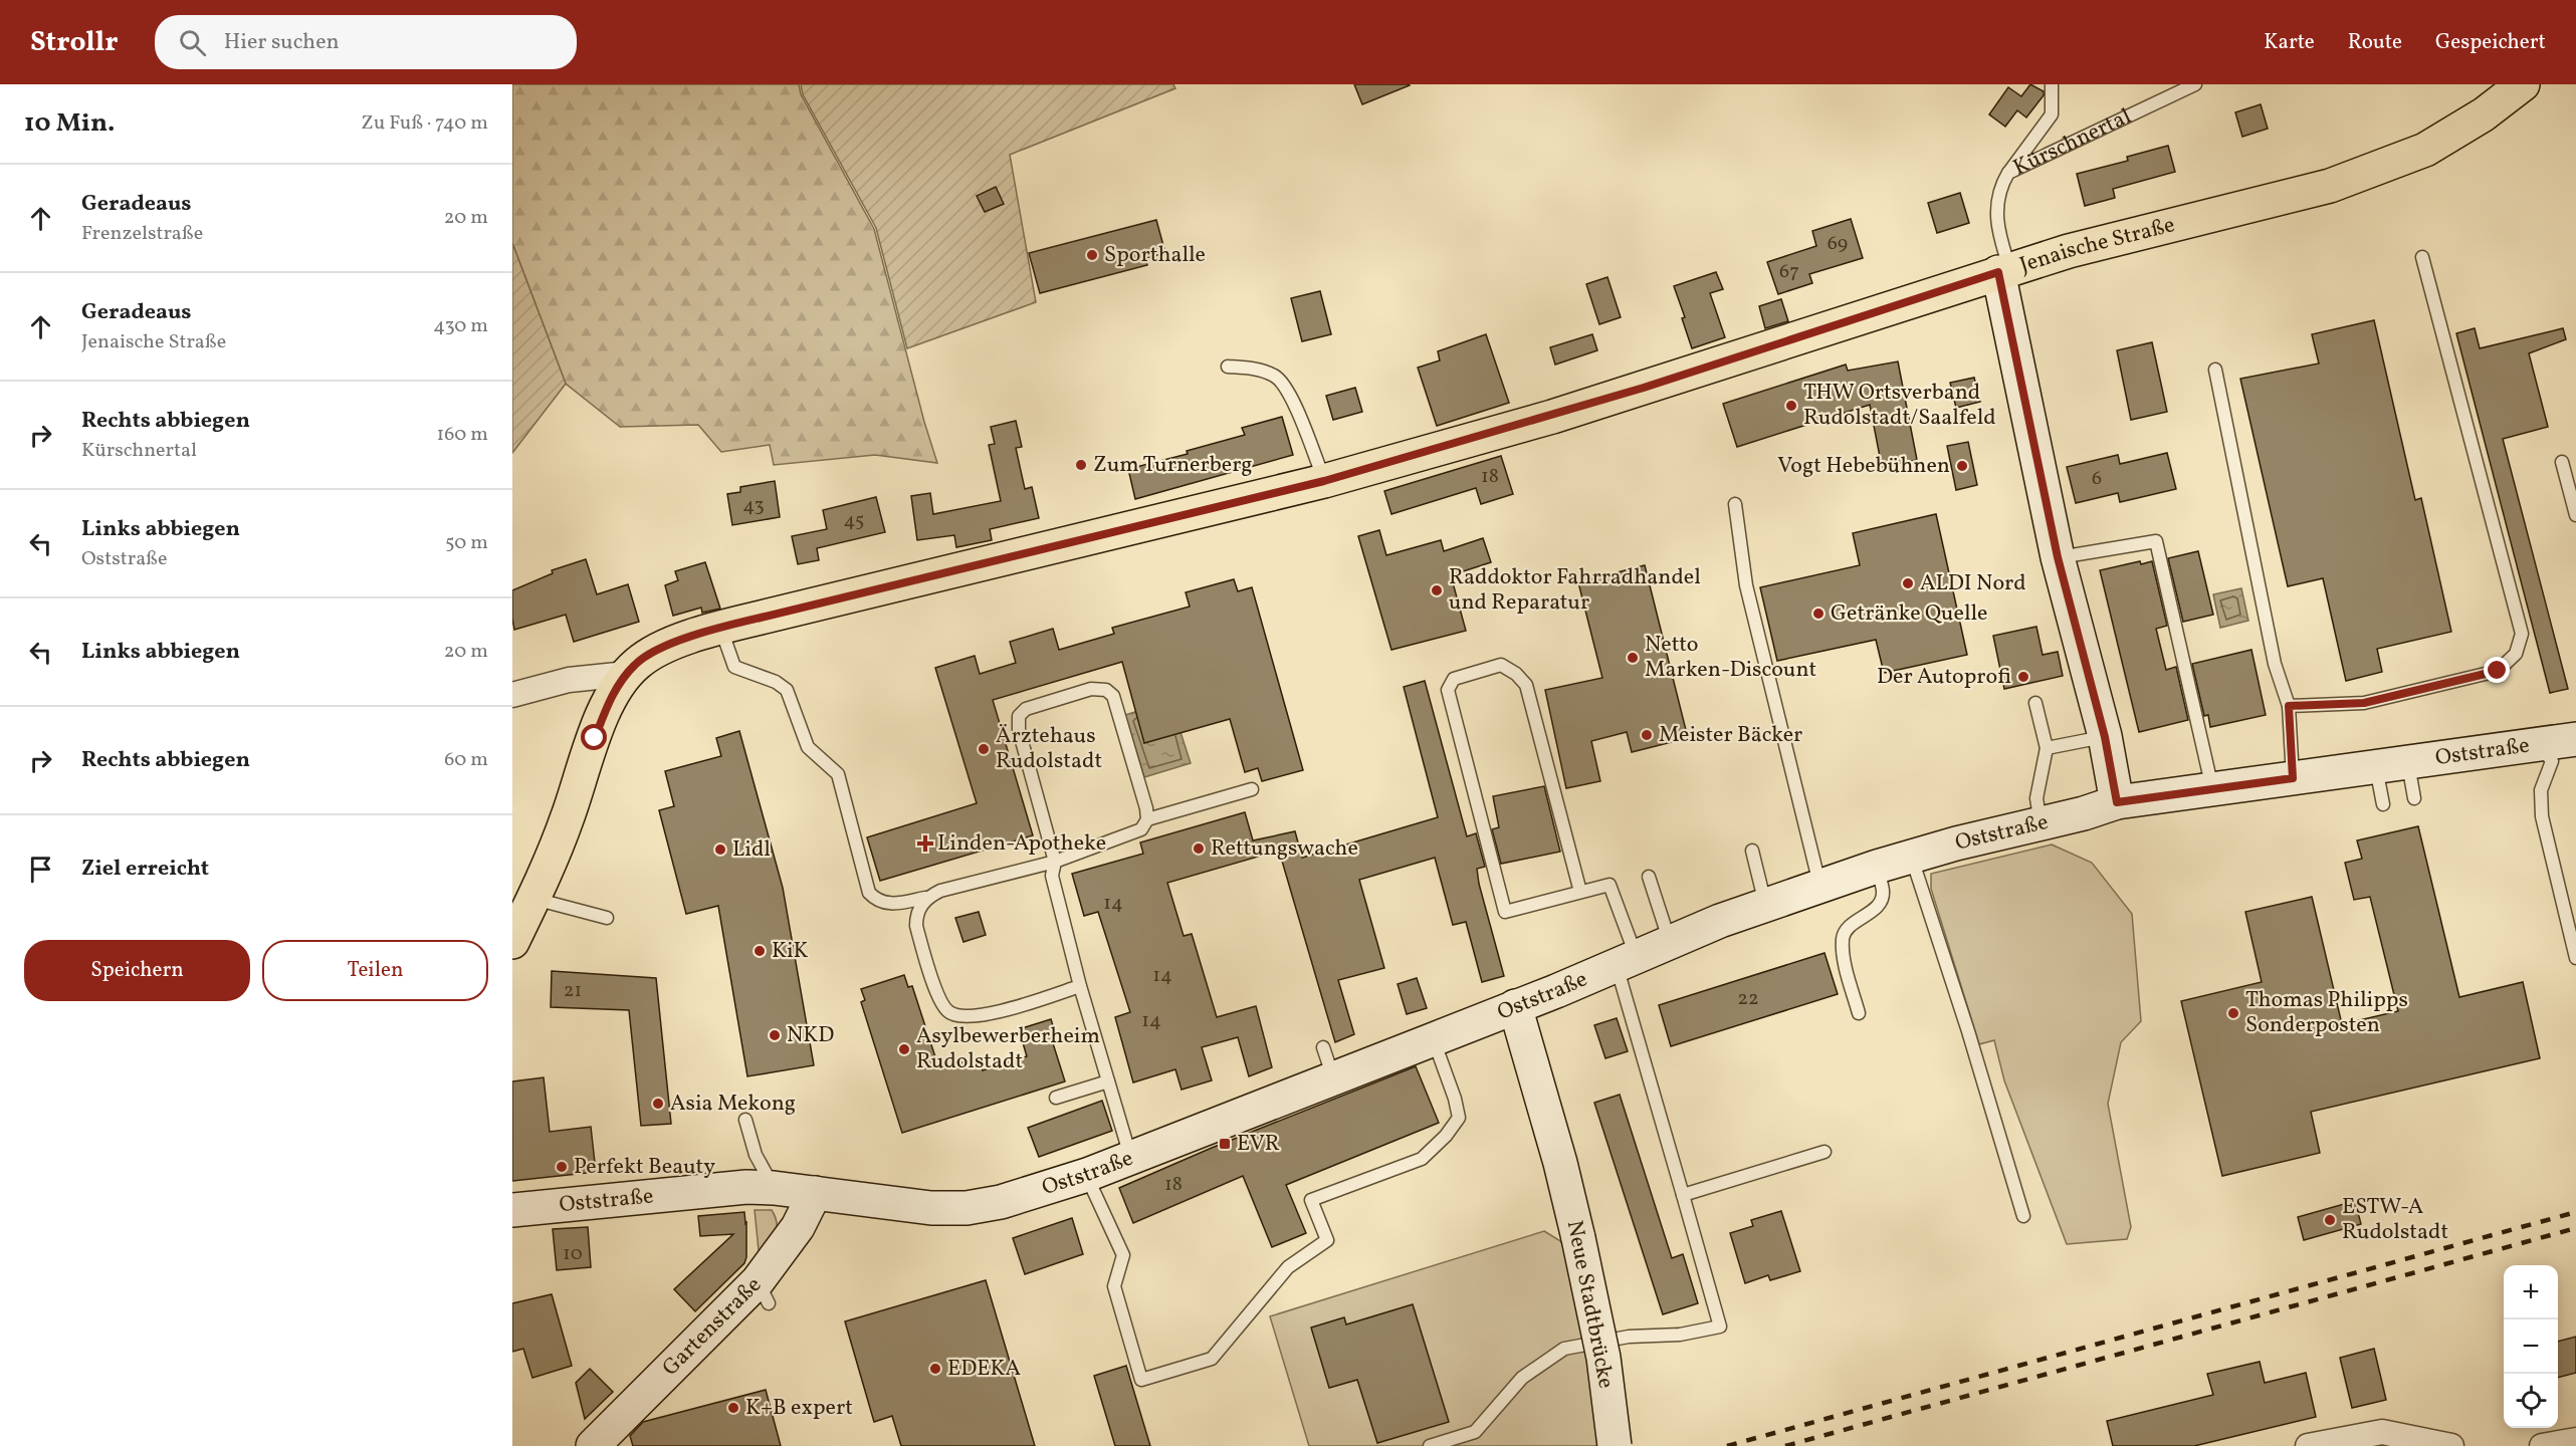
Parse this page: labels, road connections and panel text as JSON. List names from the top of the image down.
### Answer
{
  "streets": {
    "main road": [
      "Kürschnertal",
      "Jenaische Straße",
      "Oststraße",
      "Neue Stadtbrücke",
      "Gartenstraße"
    ]
  },
  "crossings": [
    ["Kürschnertal", "Jenaische Straße"],
    ["Kürschnertal", "Oststraße"],
    ["Oststraße", "Neue Stadtbrücke"],
    ["Oststraße", "Gartenstraße"]
  ],
  "places": {
    "other": [
      "Sporthalle",
      "THW Ortsverband Rudolstadt/Saalfeld",
      "Zum Turnerberg",
      "Vogt Hebebühnen",
      "ALDI Nord",
      "Raddoktor Fahrradhandel und Reparatur",
      "Getränke Quelle",
      "Netto Marken-Discount",
      "Der Autoprofi",
      "Meister Bäcker",
      "Ärztehaus Rudolstadt",
      "Rettungswache",
      "Lidl",
      "KiK",
      "Thomas Philipps Sonderposten",
      "NKD",
      "Asylbewerberheim Rudolstadt",
      "Asia Mekong",
      "Perfekt Beauty",
      "ESTW-A Rudolstadt",
      "EDEKA",
      "K+B expert"
    ],
    "health": ["Linden-Apotheke"],
    "transit": ["EVR"]
  },
  "house_numbers": [
    "69",
    "67",
    "18",
    "6",
    "43",
    "45",
    "14",
    "14",
    "21",
    "22",
    "14",
    "18",
    "10"
  ],
  "page": {
    "header": "Strollr",
    "search": "Hier suchen",
    "nav": ["Karte", "Route", "Gespeichert"],
    "heading": ["10 Min.", "Zu Fuß · 740 m"],
    "list": [
      ["Geradeaus", "Frenzelstraße", "20 m"],
      ["Geradeaus", "Jenaische Straße", "430 m"],
      ["Rechts abbiegen", "Kürschnertal", "160 m"],
      ["Links abbiegen", "Oststraße", "50 m"],
      ["Links abbiegen", "20 m"],
      ["Rechts abbiegen", "60 m"],
      "Ziel erreicht"
    ],
    "buttons": ["Speichern", "Teilen"],
    "map_buttons": ["+", "−"]
  }
}
